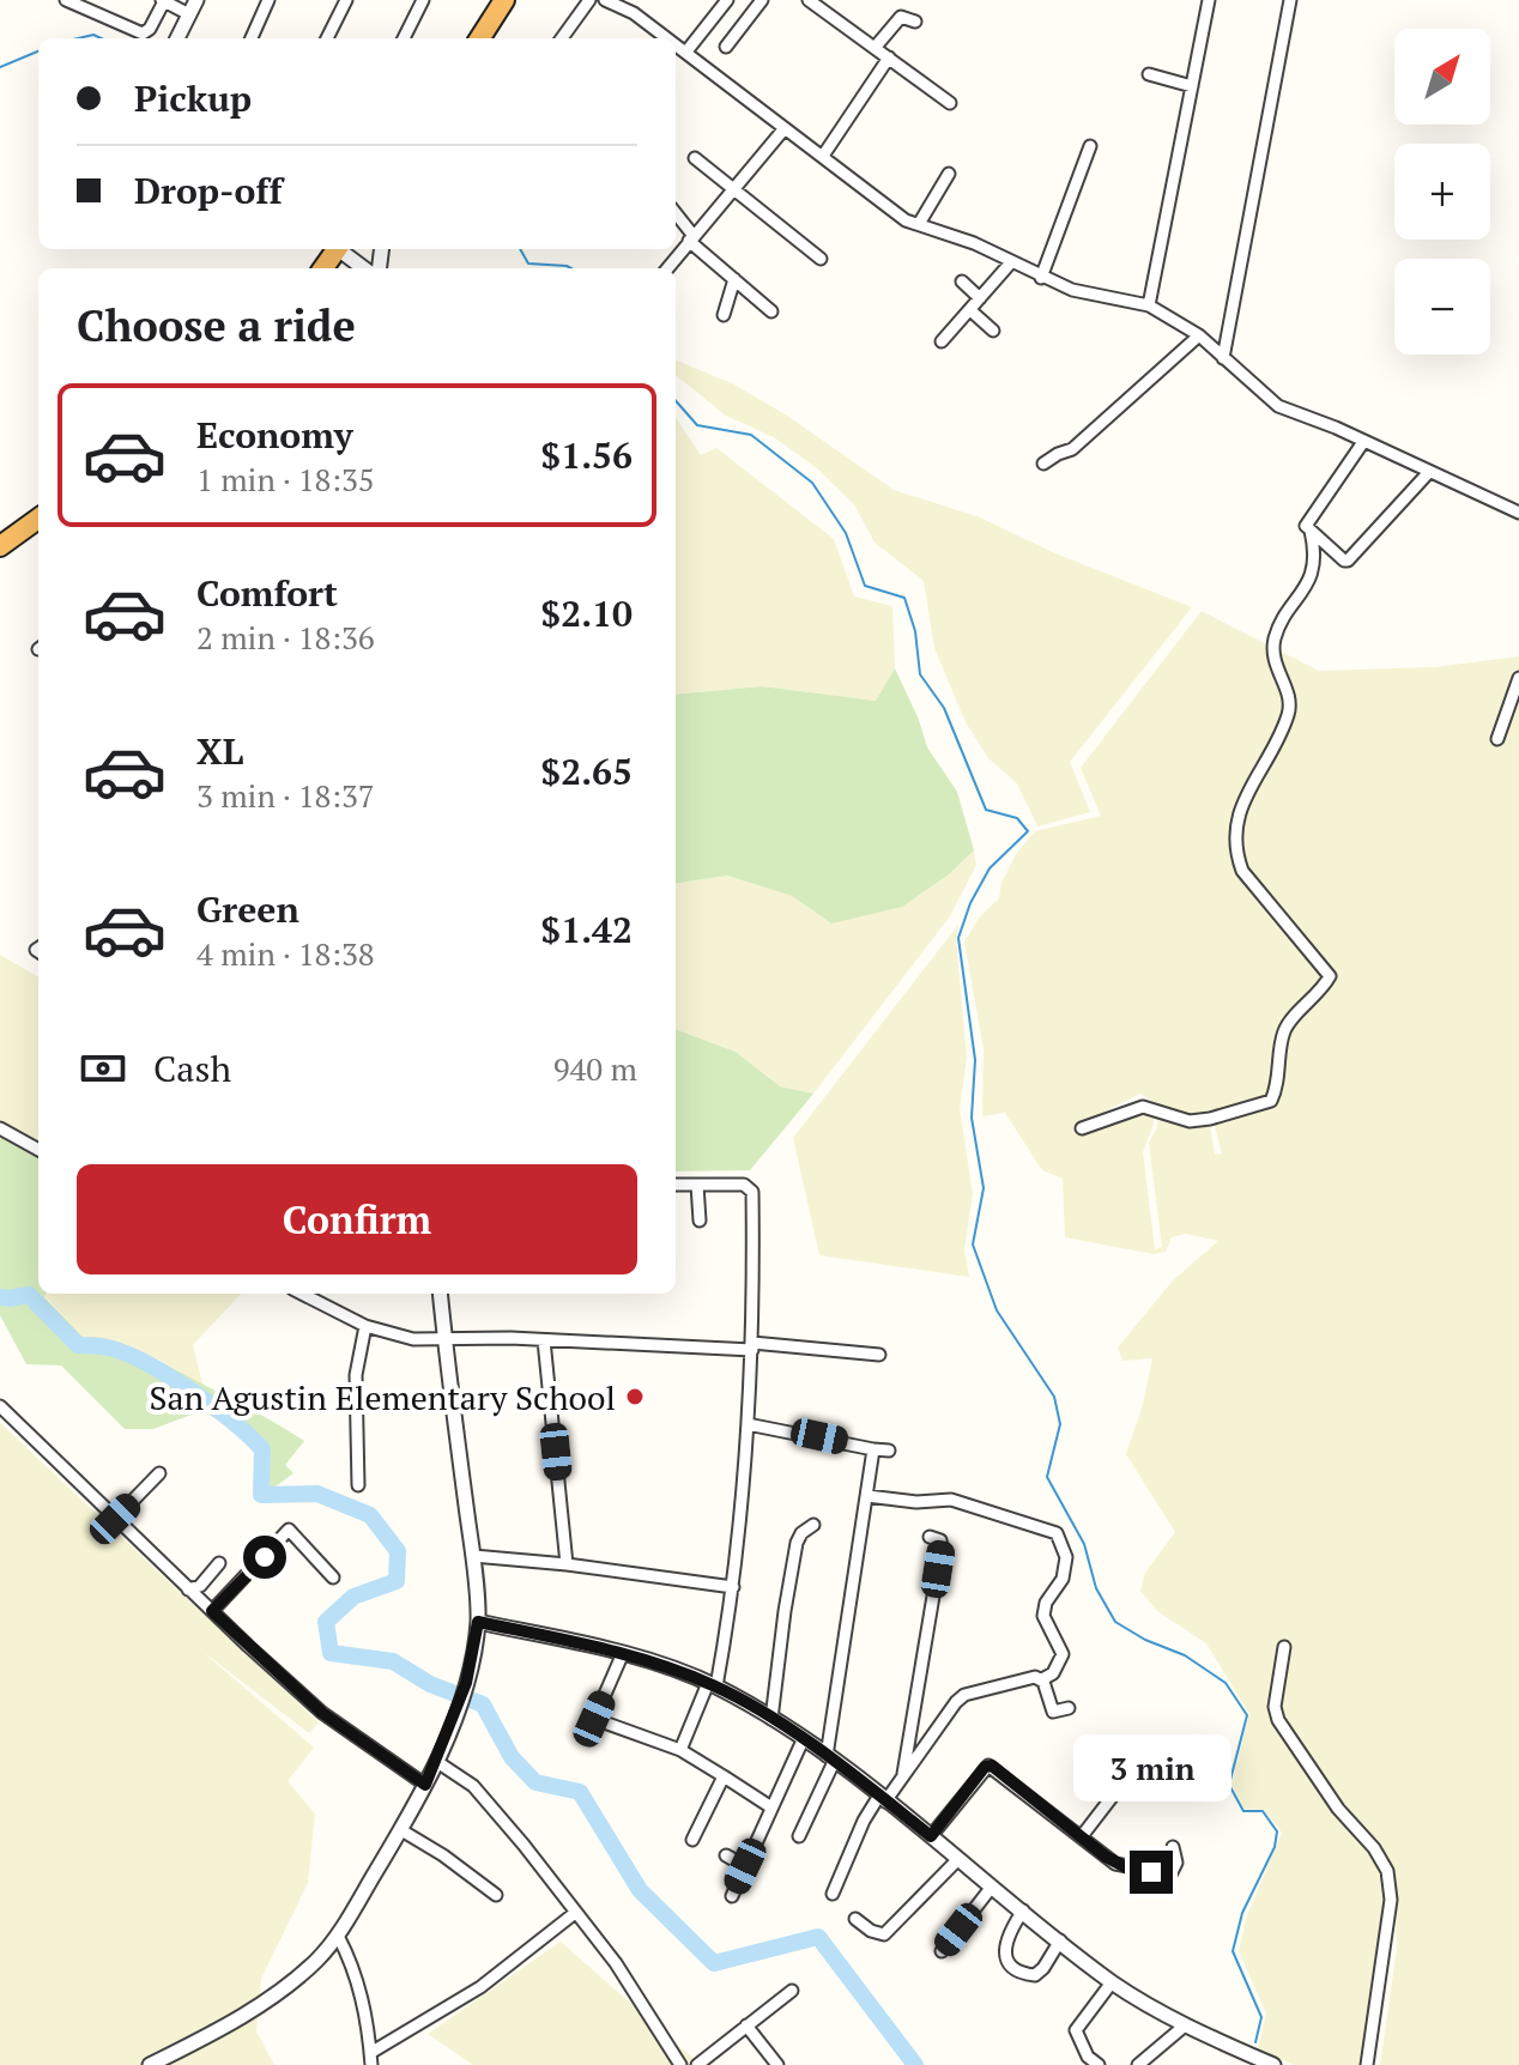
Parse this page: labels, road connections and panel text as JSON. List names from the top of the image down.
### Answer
{
  "places": ["San Agustin Elementary School"],
  "north": "top right",
  "page": {
    "map_buttons": ["+", "−"],
    "banner": ["Pickup", "Drop-off"],
    "heading": "Choose a ride",
    "list": [
      {
        "name": "Economy",
        "note": "1 min · 18:35",
        "value": "$1.56"
      },
      {
        "name": "Comfort",
        "note": "2 min · 18:36",
        "value": "$2.10"
      },
      {
        "name": "XL",
        "note": "3 min · 18:37",
        "value": "$2.65"
      },
      {
        "name": "Green",
        "note": "4 min · 18:38",
        "value": "$1.42"
      }
    ],
    "pay": ["Cash", "940 m"],
    "buttons": "Confirm",
    "bubble": "3 min"
  }
}
